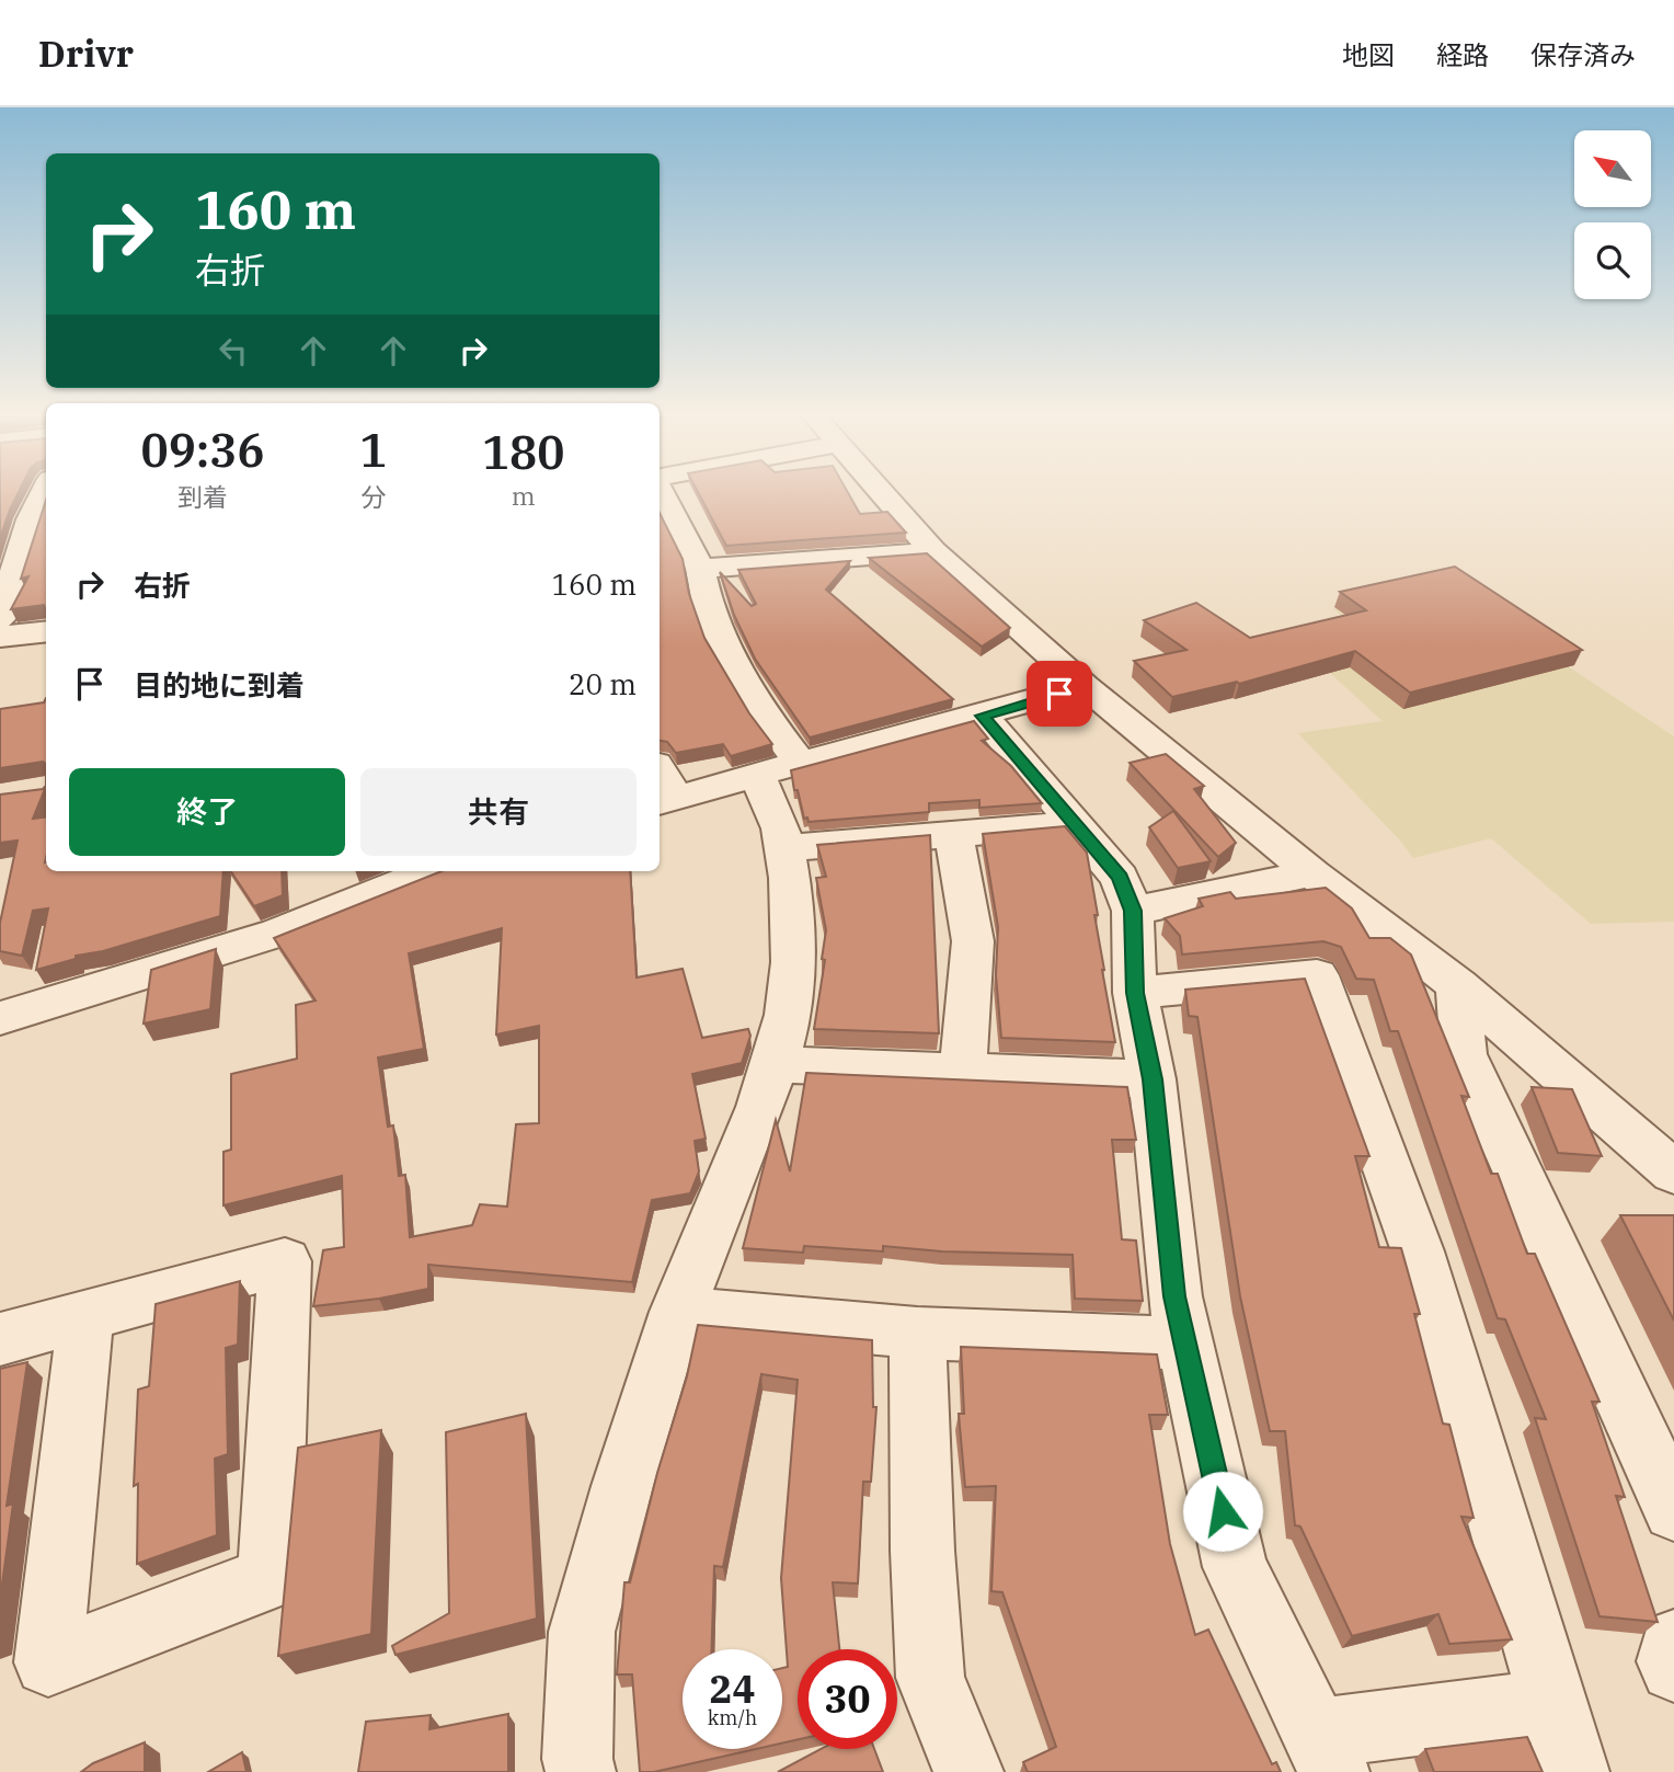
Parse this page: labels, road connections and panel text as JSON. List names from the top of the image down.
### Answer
{
  "north": "top left",
  "page": {
    "header": "Drivr",
    "nav": ["地図", "経路", "保存済み"],
    "turn": ["160 m", "右折"],
    "eta": [
      "09:36",
      "到着",
      "1",
      "分",
      "180",
      "m"
    ],
    "list": [
      {
        "name": "右折",
        "value": "160 m"
      },
      {
        "name": "目的地に到着",
        "value": "20 m"
      }
    ],
    "buttons": ["終了", "共有"],
    "speed": "24 km/h",
    "limit": "30"
  }
}
